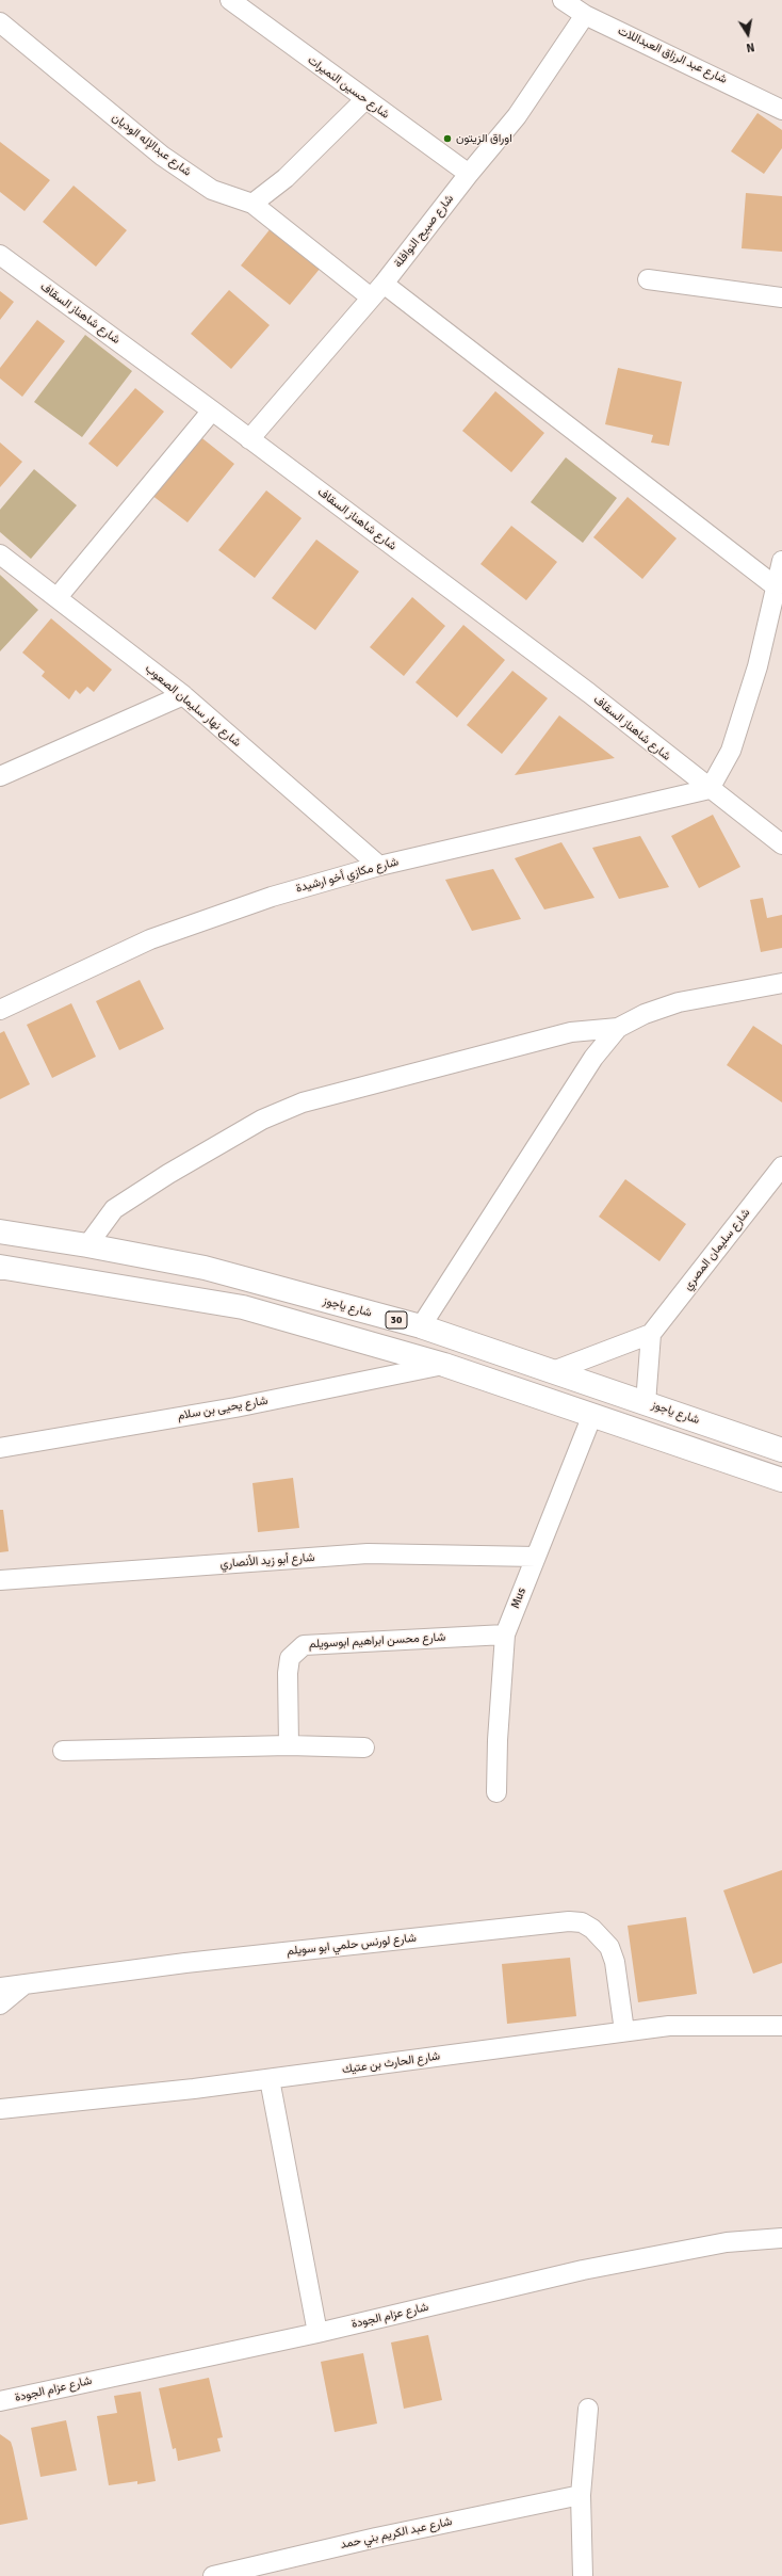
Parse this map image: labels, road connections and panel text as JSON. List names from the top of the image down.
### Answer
{
  "streets": {
    "main road": ["شارع ياجوز", "30"],
    "street": [
      "شارع عبد الرزاق العبداللات",
      "شارع حسين النميرات",
      "شارع عبدالإله الوديان",
      "شارع صبيح النوافلة",
      "شارع شاهناز السقاف",
      "شارع نهار سليمان الصعوب",
      "شارع مكازي أخو ارشيدة",
      "شارع سليمان المصري",
      "شارع يحيى بن سلام",
      "شارع أبو زيد الأنصاري",
      "Mus",
      "شارع محسن ابراهيم ابوسويلم",
      "شارع لورنس حلمي ابو سويلم",
      "شارع الحارث بن عتيك",
      "شارع عزام الجودة",
      "شارع عبد الكريم بني حمد"
    ]
  },
  "crossings": [
    ["شارع عبد الرزاق العبداللات", "شارع صبيح النوافلة"],
    ["شارع حسين النميرات", "شارع صبيح النوافلة"],
    ["شارع عبدالإله الوديان", "شارع صبيح النوافلة"],
    ["شارع صبيح النوافلة", "شارع شاهناز السقاف"],
    ["شارع شاهناز السقاف", "شارع مكازي أخو ارشيدة"],
    ["شارع نهار سليمان الصعوب", "شارع مكازي أخو ارشيدة"],
    ["شارع أبو زيد الأنصاري", "Mus"],
    ["Mus", "شارع محسن ابراهيم ابوسويلم"],
    ["شارع لورنس حلمي ابو سويلم", "شارع الحارث بن عتيك"]
  ],
  "places": ["اوراق الزيتون"],
  "north": "bottom"
}
